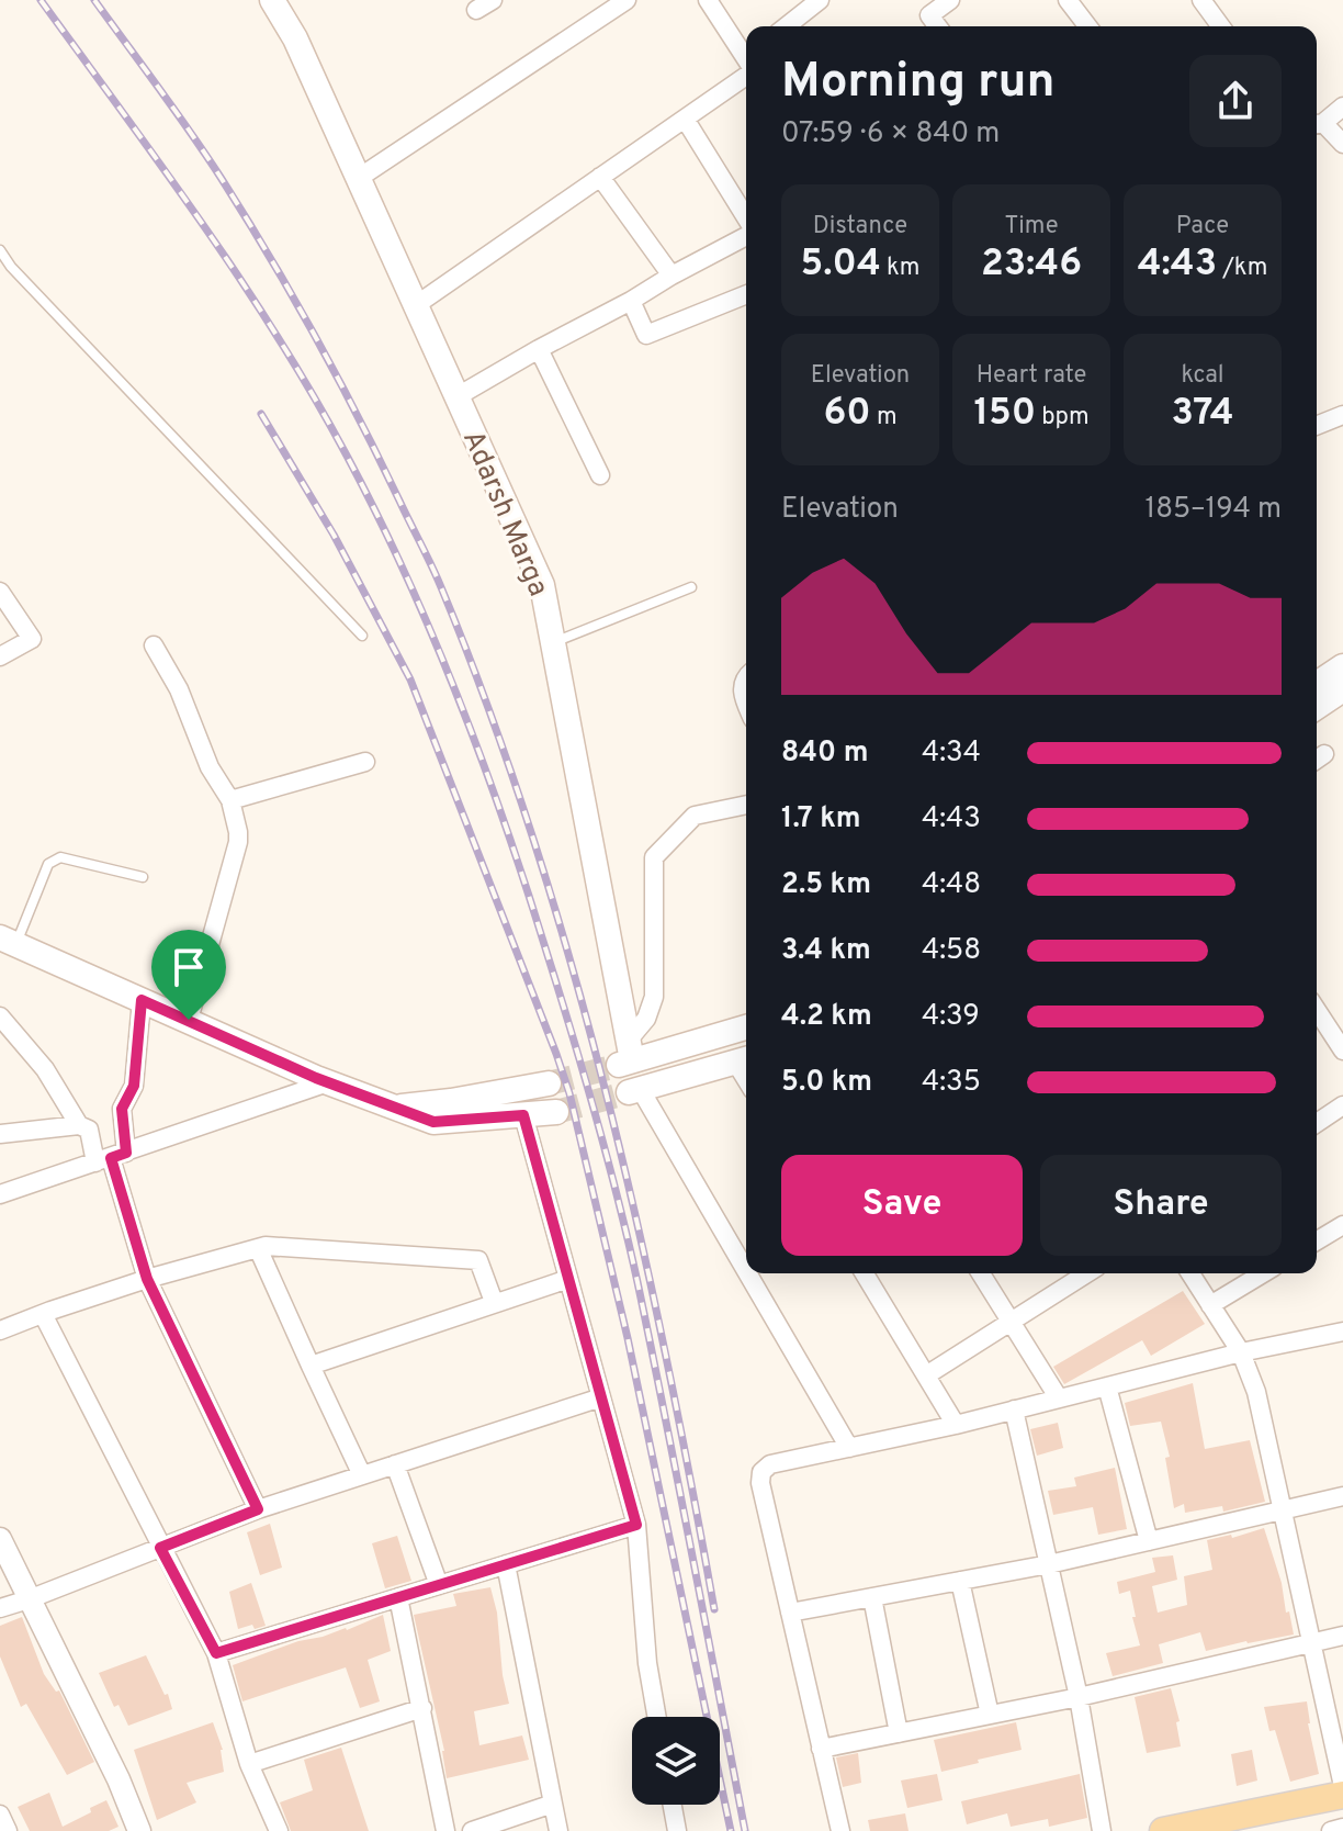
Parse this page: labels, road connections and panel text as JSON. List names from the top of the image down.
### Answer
{
  "streets": {
    "main road": ["Adarsh Marga"]
  },
  "page": {
    "heading": ["Morning run", "07:59 · 6 × 840 m"],
    "stats": [
      ["Distance", "5.04 km"],
      ["Time", "23:46"],
      ["Pace", "4:43 /km"],
      ["Elevation", "60 m"],
      ["Heart rate", "150 bpm"],
      ["kcal", "374"]
    ],
    "chart": ["Elevation", "185–194 m"],
    "list": [
      {
        "name": "840 m",
        "note": "4:34"
      },
      {
        "name": "1.7 km",
        "note": "4:43"
      },
      {
        "name": "2.5 km",
        "note": "4:48"
      },
      {
        "name": "3.4 km",
        "note": "4:58"
      },
      {
        "name": "4.2 km",
        "note": "4:39"
      },
      {
        "name": "5.0 km",
        "note": "4:35"
      }
    ],
    "buttons": ["Save", "Share"]
  }
}
